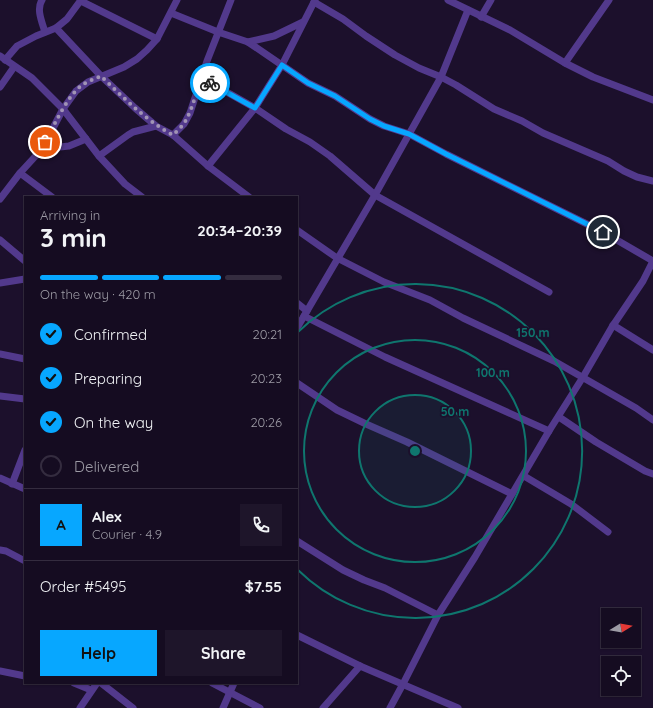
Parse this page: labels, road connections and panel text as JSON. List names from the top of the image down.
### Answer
{
  "north": "right",
  "page": {
    "heading": ["3 min", "Arriving in", "20:34–20:39"],
    "panel": [
      "Alex",
      "Courier · 4.9",
      "Order #5495",
      "$7.55"
    ],
    "bar": "On the way · 420 m",
    "list": [
      ["Confirmed", "20:21"],
      ["Preparing", "20:23"],
      ["On the way", "20:26"],
      "Delivered"
    ],
    "round": "A",
    "buttons": ["Help", "Share"]
  },
  "rings": ["150 m", "100 m", "50 m"]
}
